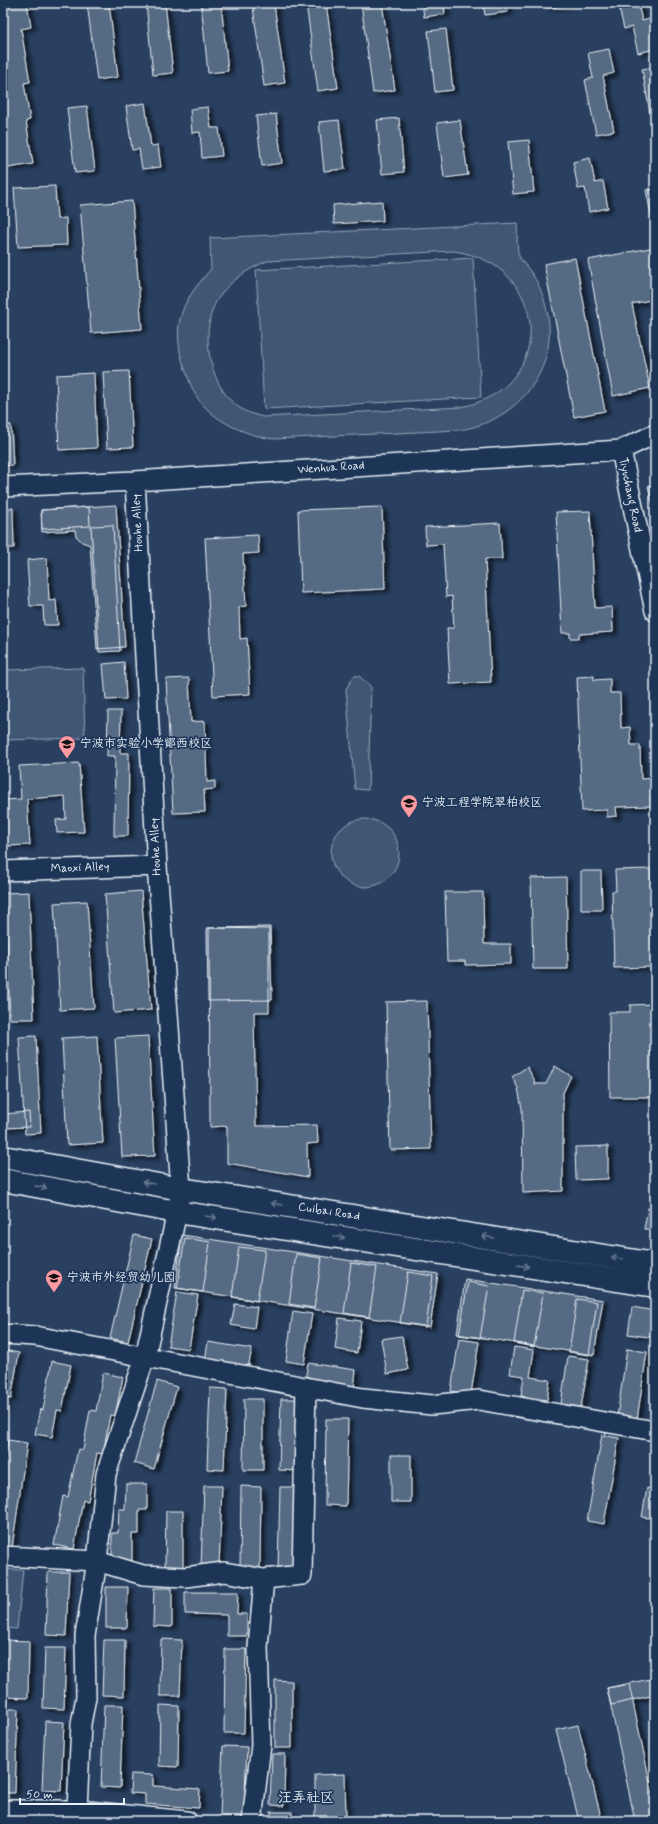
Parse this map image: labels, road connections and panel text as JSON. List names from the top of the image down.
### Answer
{
  "streets": {
    "main road": ["Cuibai Road"],
    "street": [
      "Wenhua Road",
      "Tiyuchang Road",
      "Houhe Alley",
      "Maoxi Alley"
    ]
  },
  "crossings": [
    ["Wenhua Road", "Tiyuchang Road"],
    ["Wenhua Road", "Houhe Alley"],
    ["Houhe Alley", "Maoxi Alley"],
    ["Houhe Alley", "Cuibai Road"]
  ],
  "districts": ["汪弄社区"],
  "places": {
    "school or university": ["宁波市实验小学鄮西校区", "宁波工程学院翠柏校区", "宁波市外经贸幼儿园"]
  },
  "scale_bar": "50 m"
}
